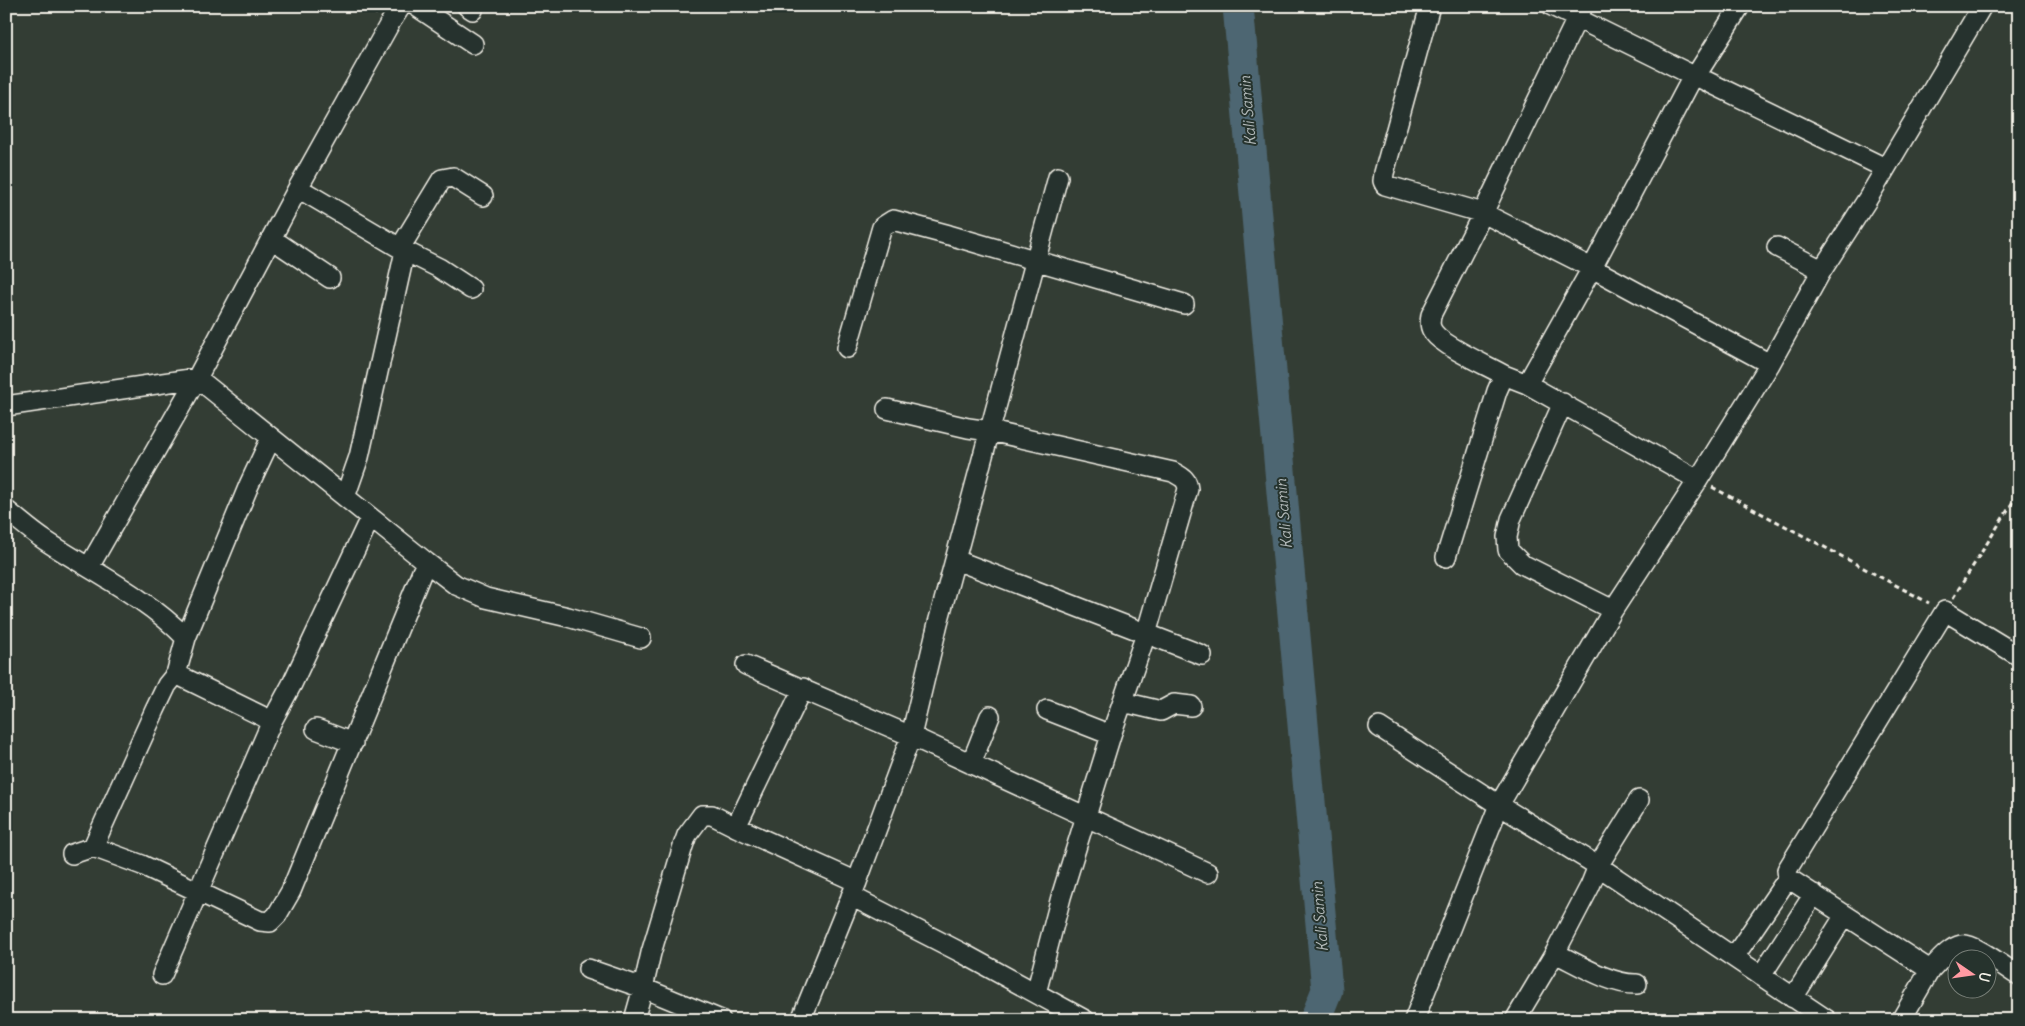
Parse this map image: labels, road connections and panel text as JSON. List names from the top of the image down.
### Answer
{
  "water": ["Kali Samin"],
  "north": "right"
}
